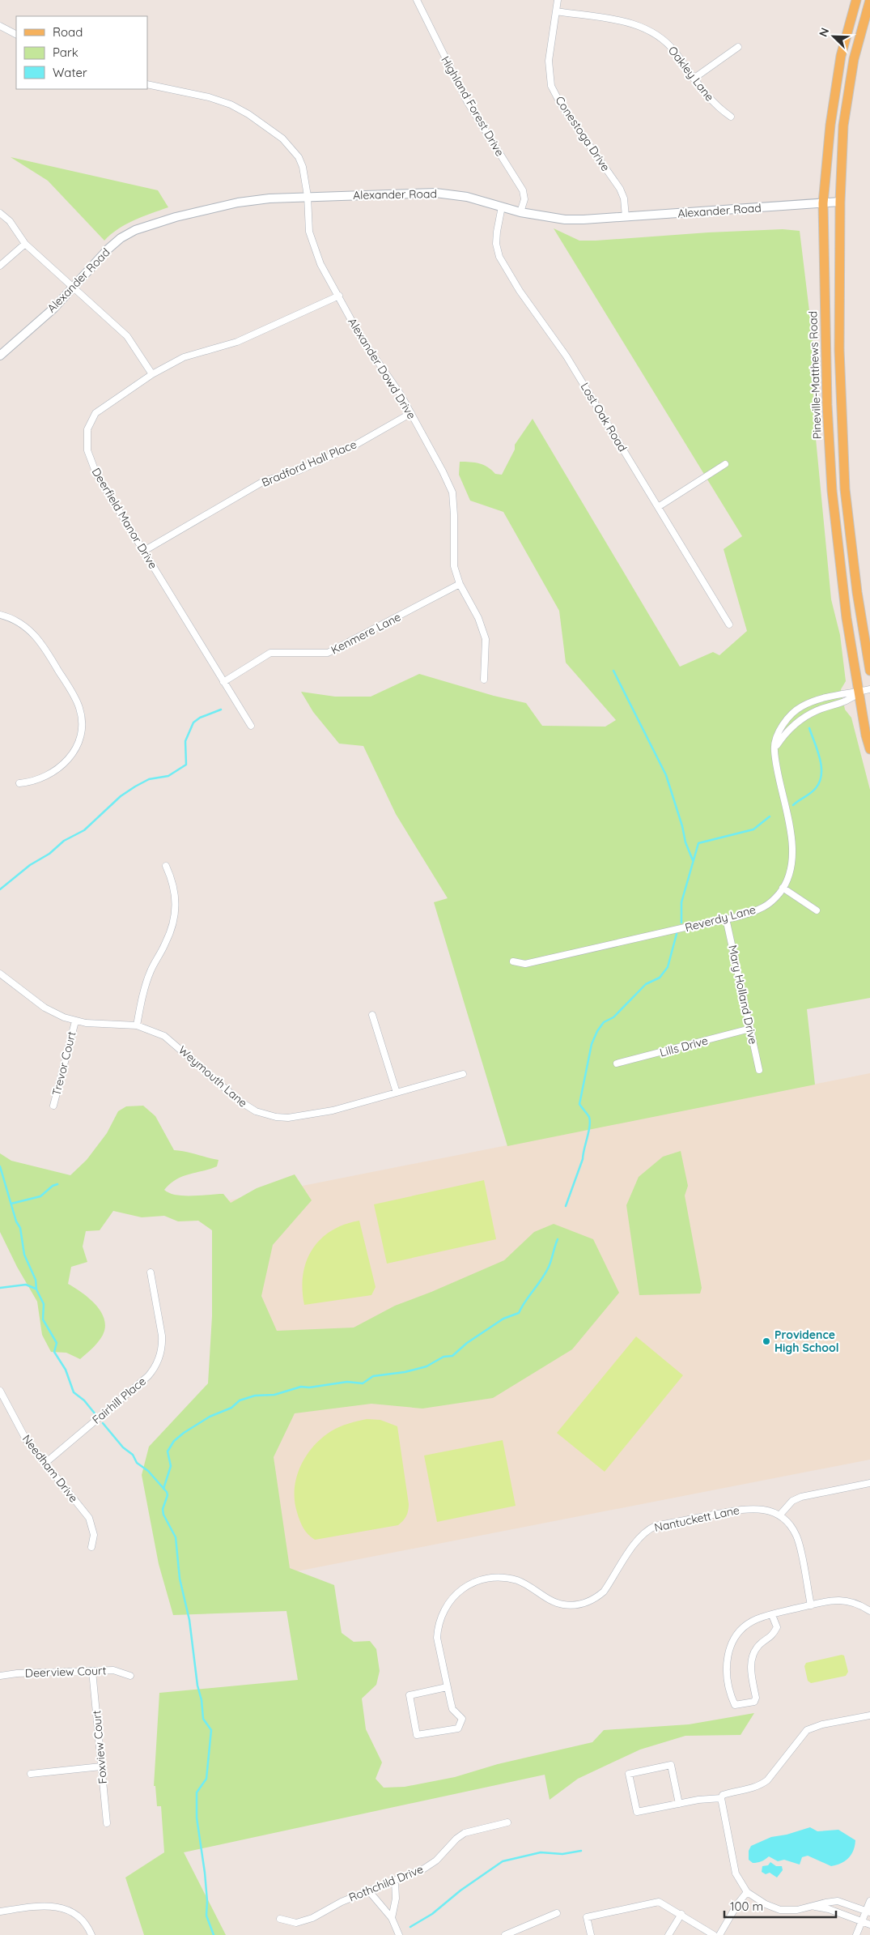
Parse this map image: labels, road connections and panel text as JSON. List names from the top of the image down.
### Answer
{
  "streets": {
    "main road": ["Pineville-Matthews Road"],
    "street": [
      "Oakley Lane",
      "Highland Forest Drive",
      "Conestoga Drive",
      "Alexander Road",
      "Alexander Dowd Drive",
      "Lost Oak Road",
      "Bradford Hall Place",
      "Deerfield Manor Drive",
      "Kenmere Lane",
      "Reverdy Lane",
      "Mary Holland Drive",
      "Lills Drive",
      "Trevor Court",
      "Weymouth Lane",
      "Fairhill Place",
      "Needham Drive",
      "Nantuckett Lane",
      "Deerview Court",
      "Foxview Court",
      "Rothchild Drive"
    ]
  },
  "crossings": [
    ["Oakley Lane", "Conestoga Drive"],
    ["Highland Forest Drive", "Alexander Road"],
    ["Conestoga Drive", "Alexander Road"],
    ["Alexander Road", "Alexander Dowd Drive"],
    ["Alexander Road", "Pineville-Matthews Road"],
    ["Alexander Road", "Lost Oak Road"],
    ["Alexander Dowd Drive", "Bradford Hall Place"],
    ["Alexander Dowd Drive", "Deerfield Manor Drive"],
    ["Alexander Dowd Drive", "Kenmere Lane"],
    ["Pineville-Matthews Road", "Reverdy Lane"],
    ["Bradford Hall Place", "Deerfield Manor Drive"],
    ["Deerfield Manor Drive", "Kenmere Lane"],
    ["Reverdy Lane", "Mary Holland Drive"],
    ["Mary Holland Drive", "Lills Drive"],
    ["Trevor Court", "Weymouth Lane"],
    ["Fairhill Place", "Needham Drive"],
    ["Deerview Court", "Foxview Court"]
  ],
  "places": ["Providence High School"],
  "legend": ["Road", "Park", "Water"],
  "scale_bar": "100 m",
  "north": "top left"
}
